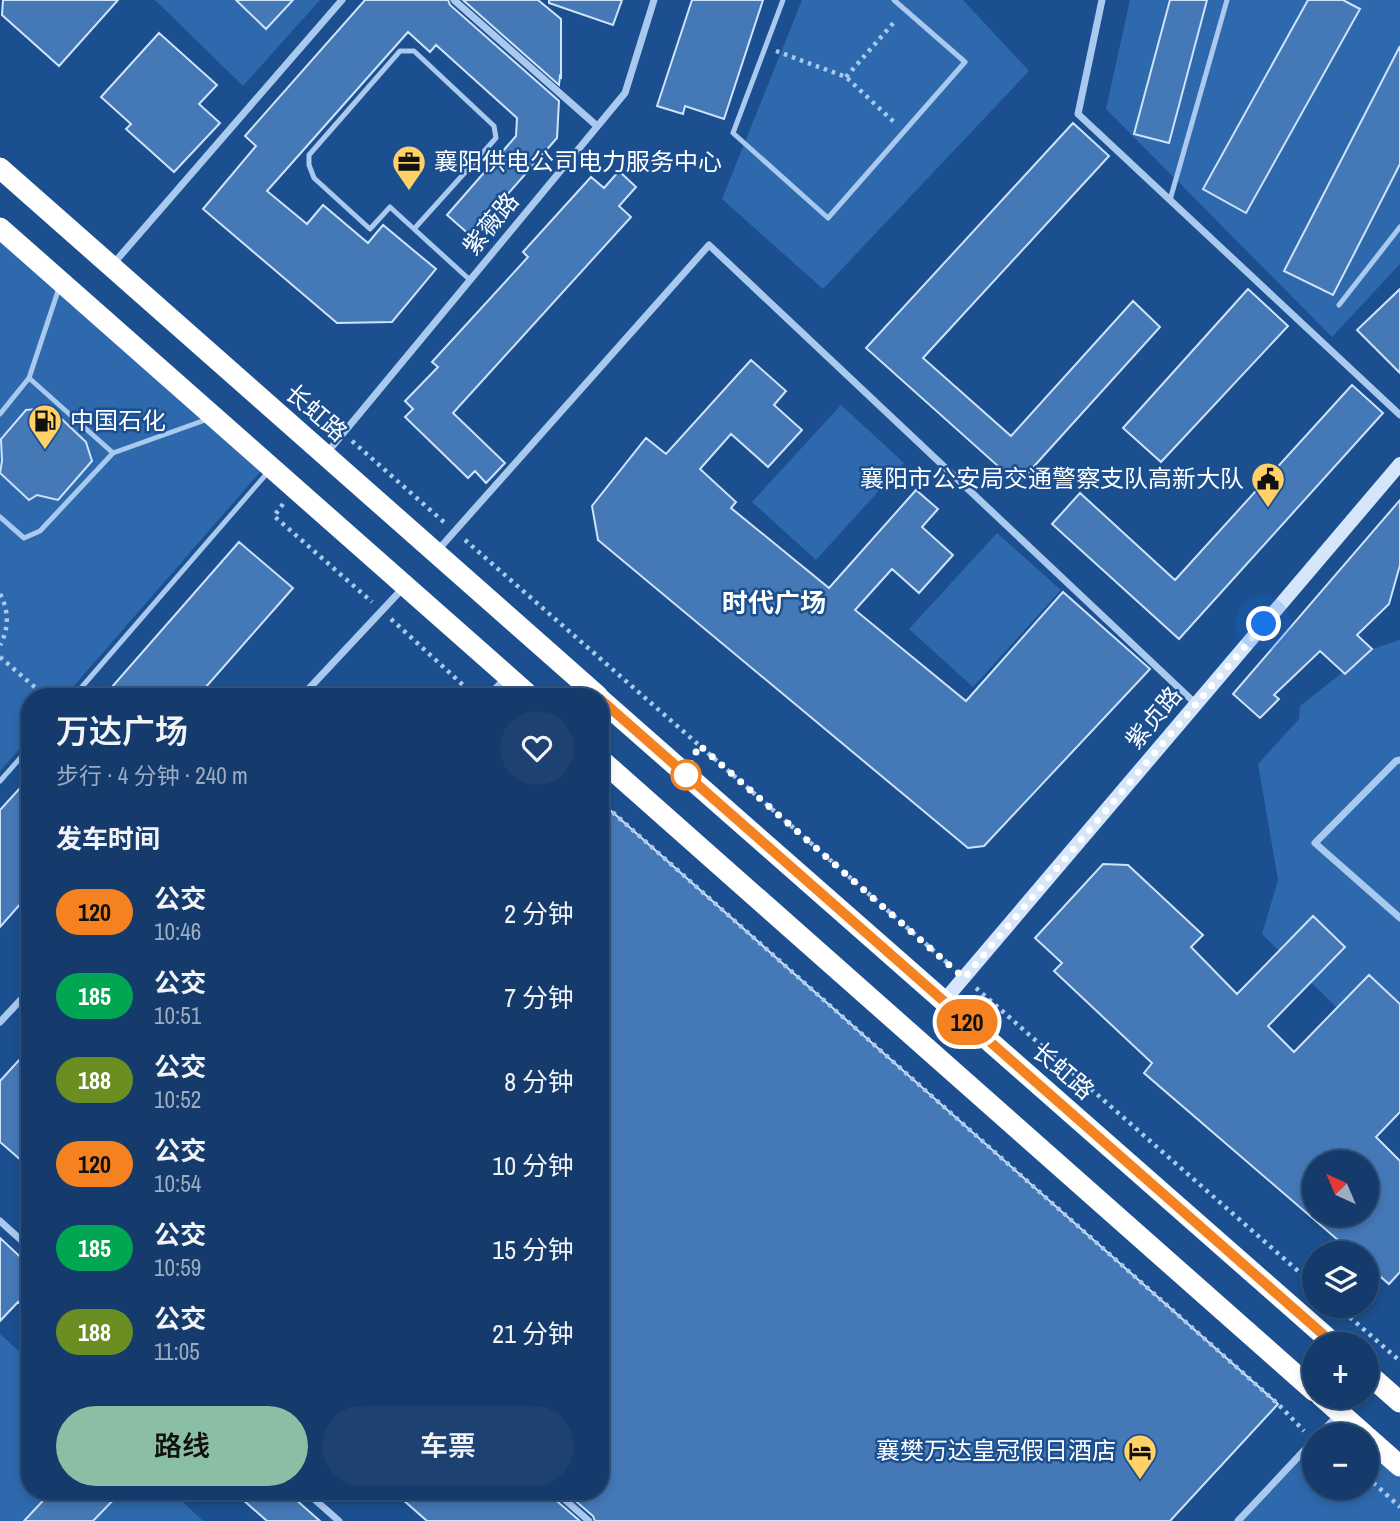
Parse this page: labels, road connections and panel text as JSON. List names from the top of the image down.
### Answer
{
  "streets": {
    "highway": ["长虹路"],
    "street": ["紫薇路", "紫贞路"]
  },
  "crossings": [
    ["紫薇路", "长虹路"],
    ["长虹路", "紫贞路"]
  ],
  "districts": ["时代广场"],
  "places": {
    "office": ["襄阳供电公司电力服务中心"],
    "fuel station": ["中国石化"],
    "public building": ["襄阳市公安局交通警察支队高新大队"],
    "hotel": ["襄樊万达皇冠假日酒店"]
  },
  "lines": ["bus line 120"],
  "north": "top left",
  "page": {
    "on_map": "120",
    "heading": [
      ["万达广场", "步行 · 4 分钟 · 240 m"],
      "发车时间"
    ],
    "list": [
      {
        "mark": "120",
        "name": "公交",
        "note": "10:46",
        "value": "2 分钟"
      },
      {
        "mark": "185",
        "name": "公交",
        "note": "10:51",
        "value": "7 分钟"
      },
      {
        "mark": "188",
        "name": "公交",
        "note": "10:52",
        "value": "8 分钟"
      },
      {
        "mark": "120",
        "name": "公交",
        "note": "10:54",
        "value": "10 分钟"
      },
      {
        "mark": "185",
        "name": "公交",
        "note": "10:59",
        "value": "15 分钟"
      },
      {
        "mark": "188",
        "name": "公交",
        "note": "11:05",
        "value": "21 分钟"
      }
    ],
    "map_buttons": ["+", "−"],
    "buttons": ["路线", "车票"]
  }
}
